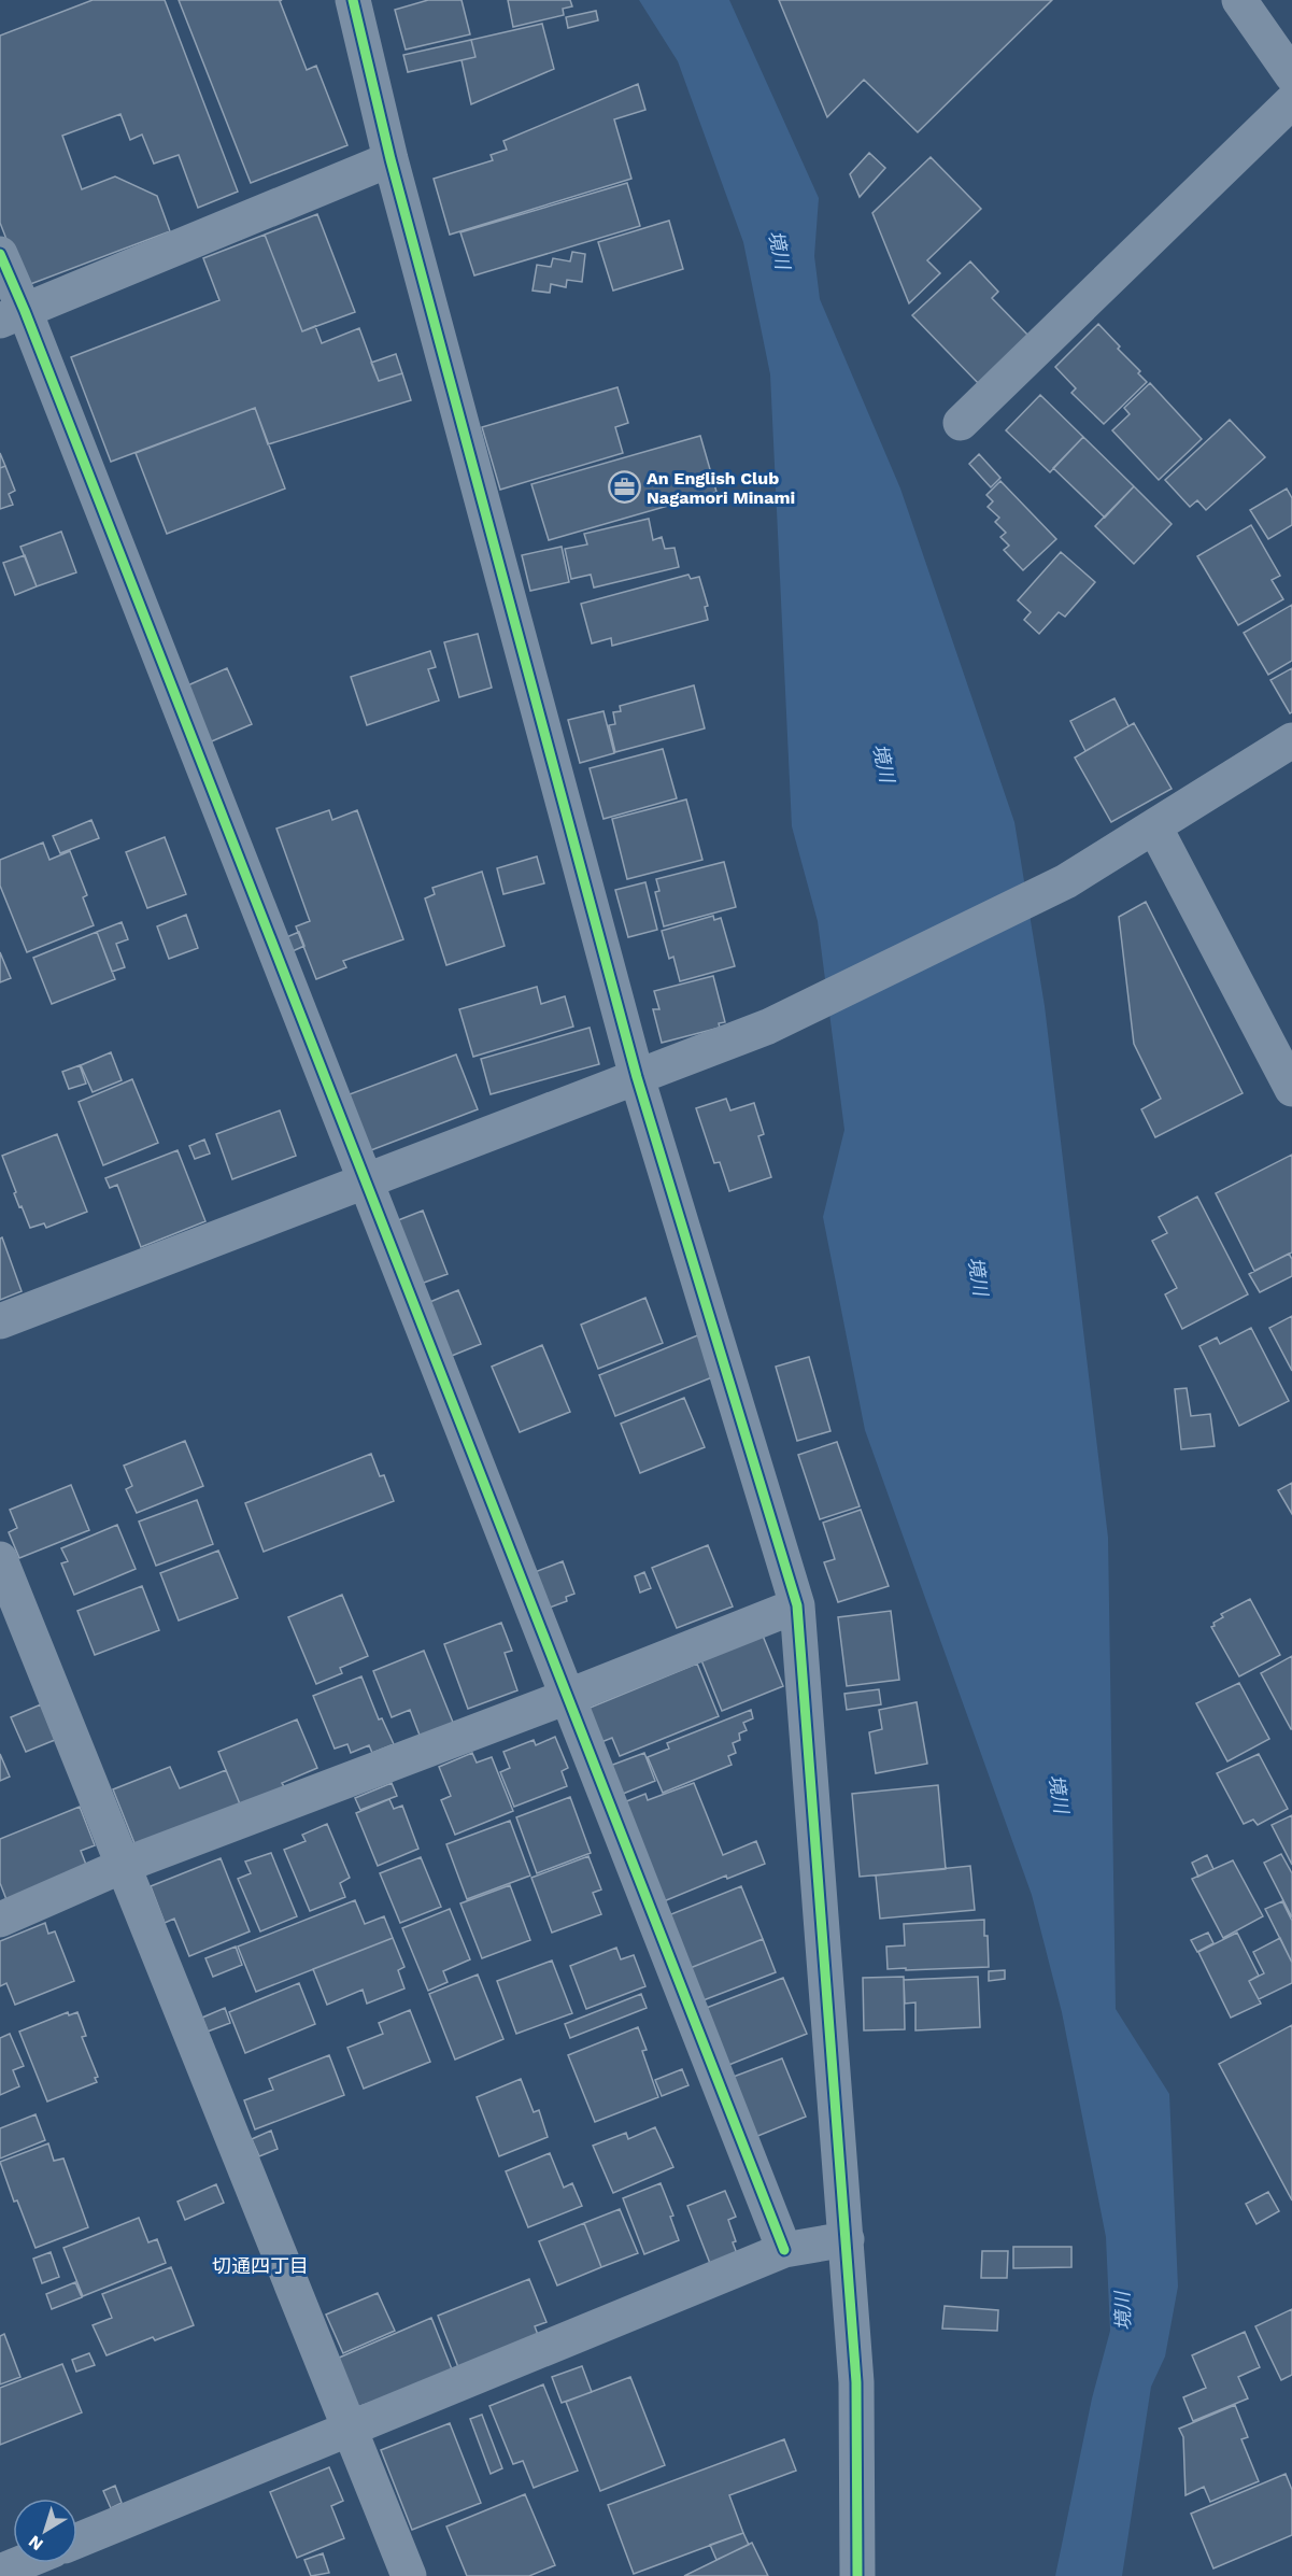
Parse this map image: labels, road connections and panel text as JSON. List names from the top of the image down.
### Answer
{
  "districts": ["切通四丁目"],
  "water": ["境川"],
  "places": {
    "office": ["An English Club Nagamori Minami"]
  },
  "north": "bottom left"
}
